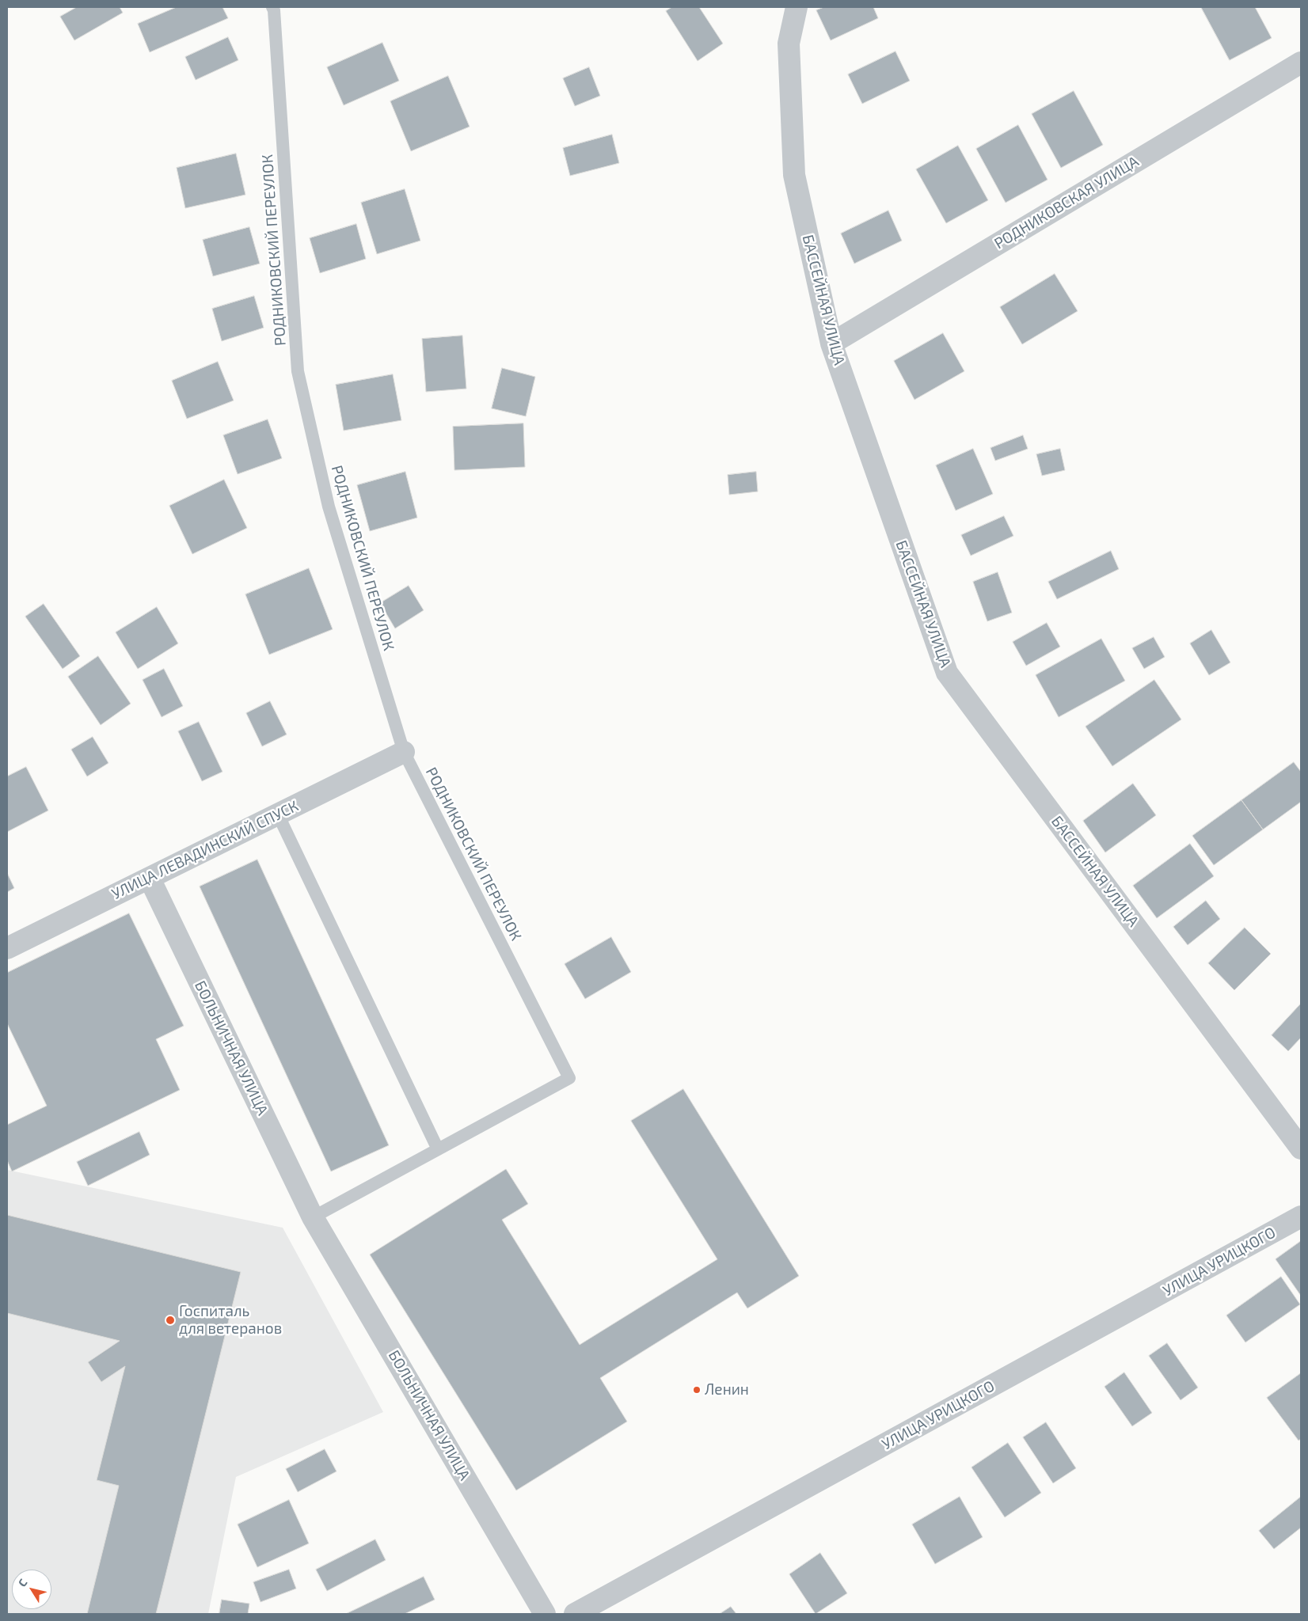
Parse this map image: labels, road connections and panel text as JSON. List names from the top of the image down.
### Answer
{
  "streets": {
    "street": [
      "РОДНИКОВСКАЯ УЛИЦА",
      "БАССЕЙНАЯ УЛИЦА",
      "УЛИЦА ЛЕВАДИНСКИЙ СПУСК",
      "БОЛЬНИЧНАЯ УЛИЦА",
      "УЛИЦА УРИЦКОГО"
    ],
    "lane": ["РОДНИКОВСКИЙ ПЕРЕУЛОК"]
  },
  "crossings": [
    ["РОДНИКОВСКАЯ УЛИЦА", "БАССЕЙНАЯ УЛИЦА"],
    ["РОДНИКОВСКИЙ ПЕРЕУЛОК", "УЛИЦА ЛЕВАДИНСКИЙ СПУСК"],
    ["УЛИЦА ЛЕВАДИНСКИЙ СПУСК", "БОЛЬНИЧНАЯ УЛИЦА"]
  ],
  "places": ["Госпиталь для ветеранов", "Ленин"],
  "north": "top left"
}
